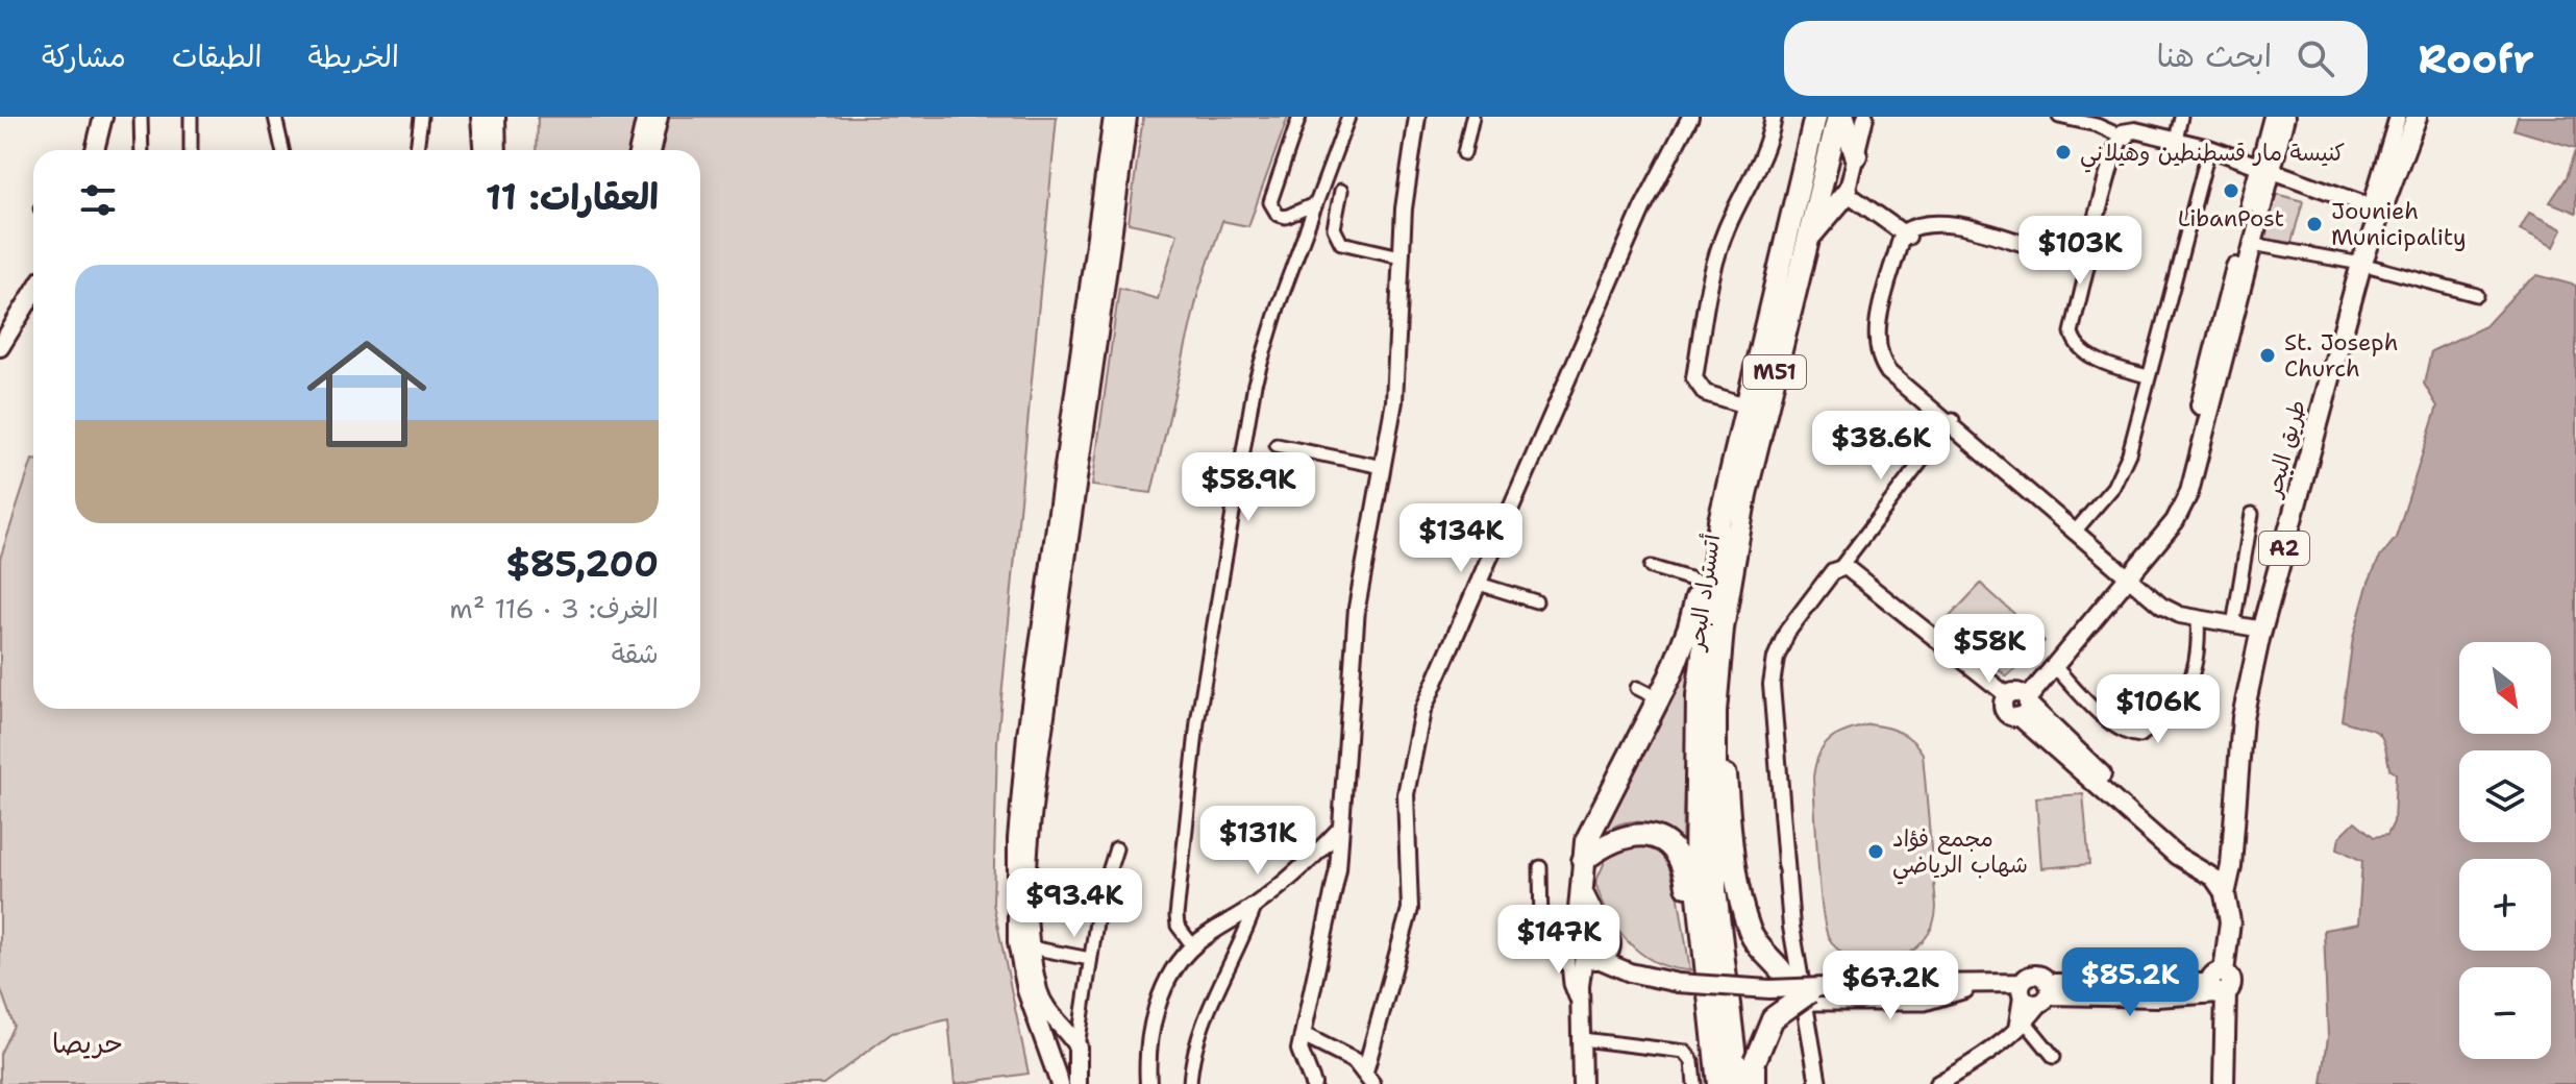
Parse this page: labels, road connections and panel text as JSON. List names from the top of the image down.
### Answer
{
  "streets": {
    "highway": ["M51", "أتستراد البحر"],
    "main road": ["طريق البحر", "A2"]
  },
  "districts": ["حريصا"],
  "places": [
    "كنيسة مار قسطنطين وهيلاني",
    "LibanPost",
    "Jounieh Municipality",
    "St. Joseph Church",
    "مجمع فؤاد شهاب الرياضي"
  ],
  "north": "bottom right",
  "page": {
    "header": "Roofr",
    "search": "ابحث هنا",
    "nav": ["الخريطة", "الطبقات", "مشاركة"],
    "heading": "العقارات: 11",
    "price": [
      "$103K",
      "$38.6K",
      "$58.9K",
      "$134K",
      "$58K",
      "$106K",
      "$131K",
      "$93.4K",
      "$147K",
      "$85.2K",
      "$67.2K"
    ],
    "list": [
      {
        "name": "$85,200",
        "note": "الغرف: 3 · 116 m² · شقة"
      }
    ],
    "map_buttons": ["+", "−"]
  }
}
